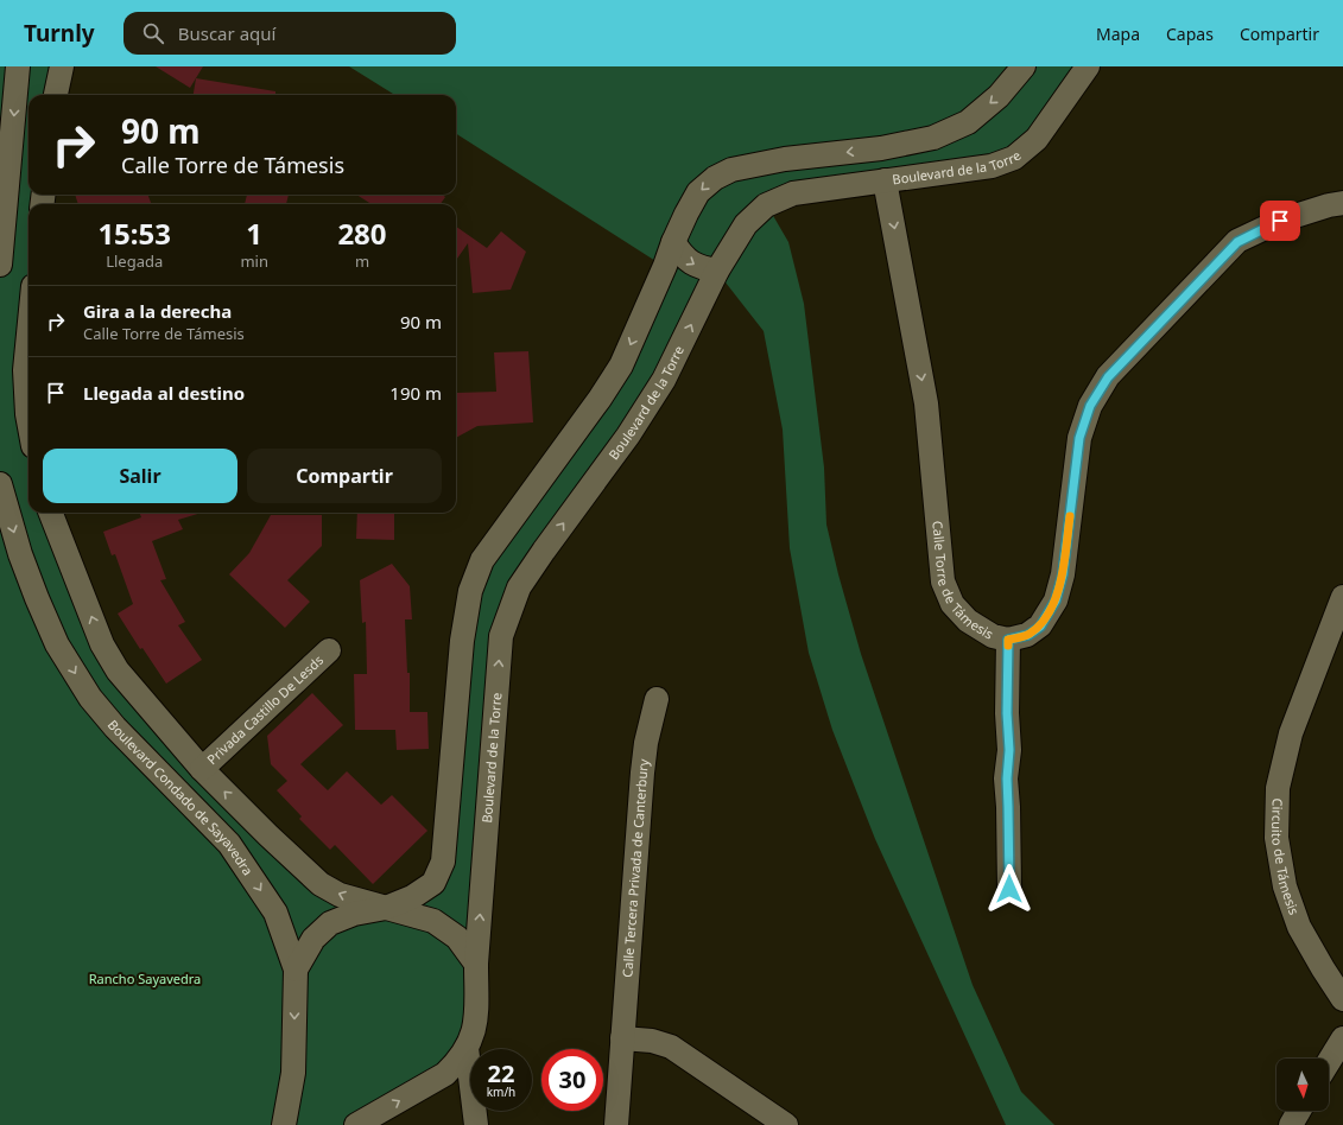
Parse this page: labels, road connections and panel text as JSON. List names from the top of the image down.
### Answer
{
  "streets": {
    "street": [
      "Boulevard de la Torre",
      "Calle Torre de Támesis",
      "Privada Castillo De Lesds",
      "Boulevard Condado de Sayavedra",
      "Circuito de Támesis",
      "Calle Tercera Privada de Canterbury"
    ]
  },
  "crossings": [
    ["Boulevard de la Torre", "Calle Torre de Támesis"]
  ],
  "one_way": ["Calle Torre de Támesis"],
  "parks": ["Rancho Sayavedra"],
  "north": "bottom",
  "page": {
    "header": "Turnly",
    "search": "Buscar aquí",
    "nav": ["Mapa", "Capas", "Compartir"],
    "turn": ["90 m", "Calle Torre de Támesis"],
    "eta": [
      "15:53",
      "Llegada",
      "1",
      "min",
      "280",
      "m"
    ],
    "list": [
      {
        "name": "Gira a la derecha",
        "note": "Calle Torre de Támesis",
        "value": "90 m"
      },
      {
        "name": "Llegada al destino",
        "value": "190 m"
      }
    ],
    "buttons": ["Salir", "Compartir"],
    "speed": "22 km/h",
    "limit": "30"
  }
}
